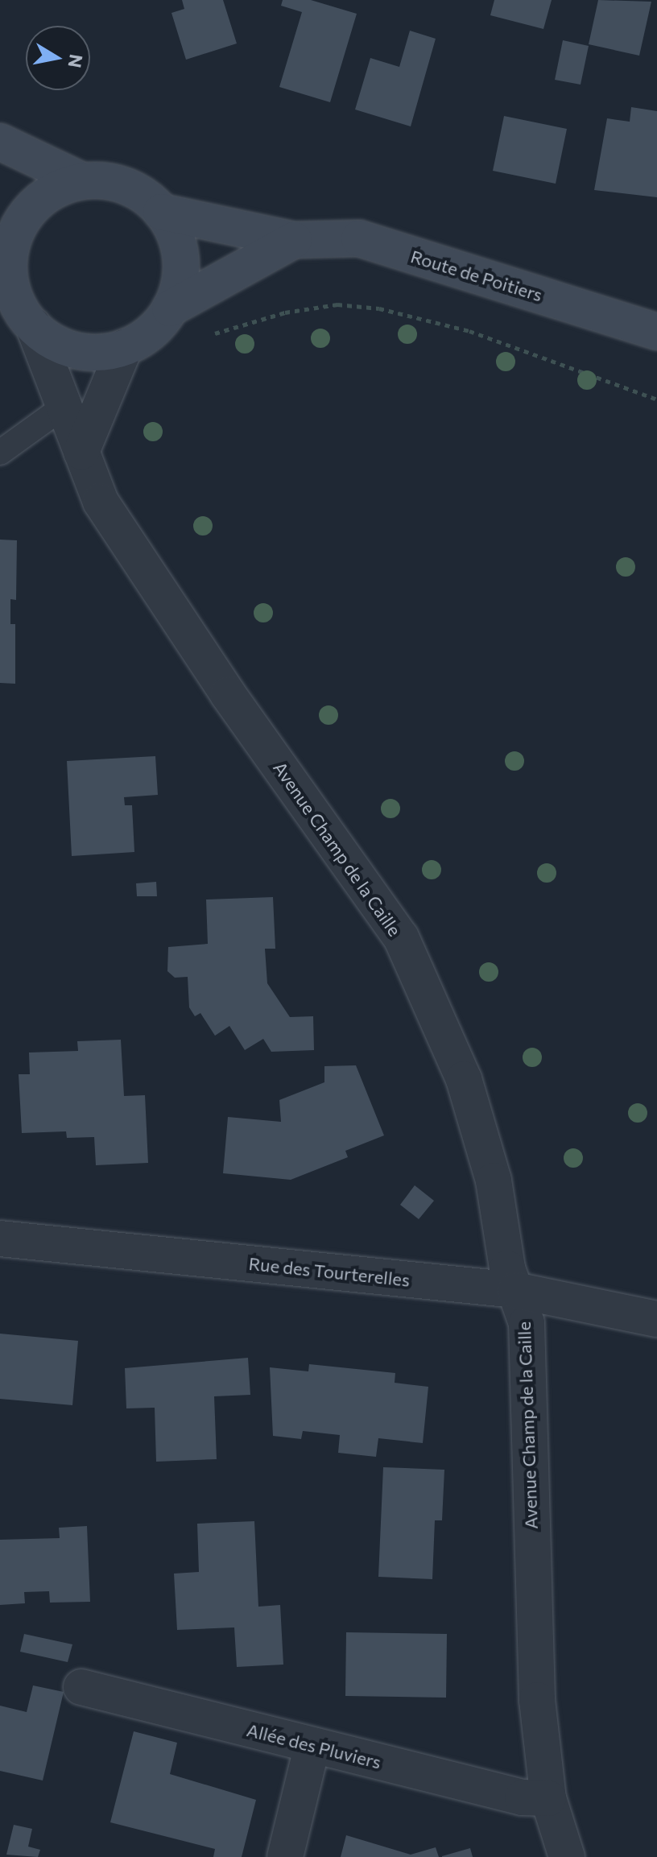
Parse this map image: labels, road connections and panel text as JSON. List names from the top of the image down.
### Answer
{
  "streets": {
    "street": [
      "Route de Poitiers",
      "Avenue Champ de la Caille",
      "Rue des Tourterelles",
      "Allée des Pluviers"
    ]
  },
  "crossings": [
    ["Route de Poitiers", "Avenue Champ de la Caille"],
    ["Avenue Champ de la Caille", "Rue des Tourterelles"],
    ["Avenue Champ de la Caille", "Allée des Pluviers"]
  ],
  "north": "right"
}
